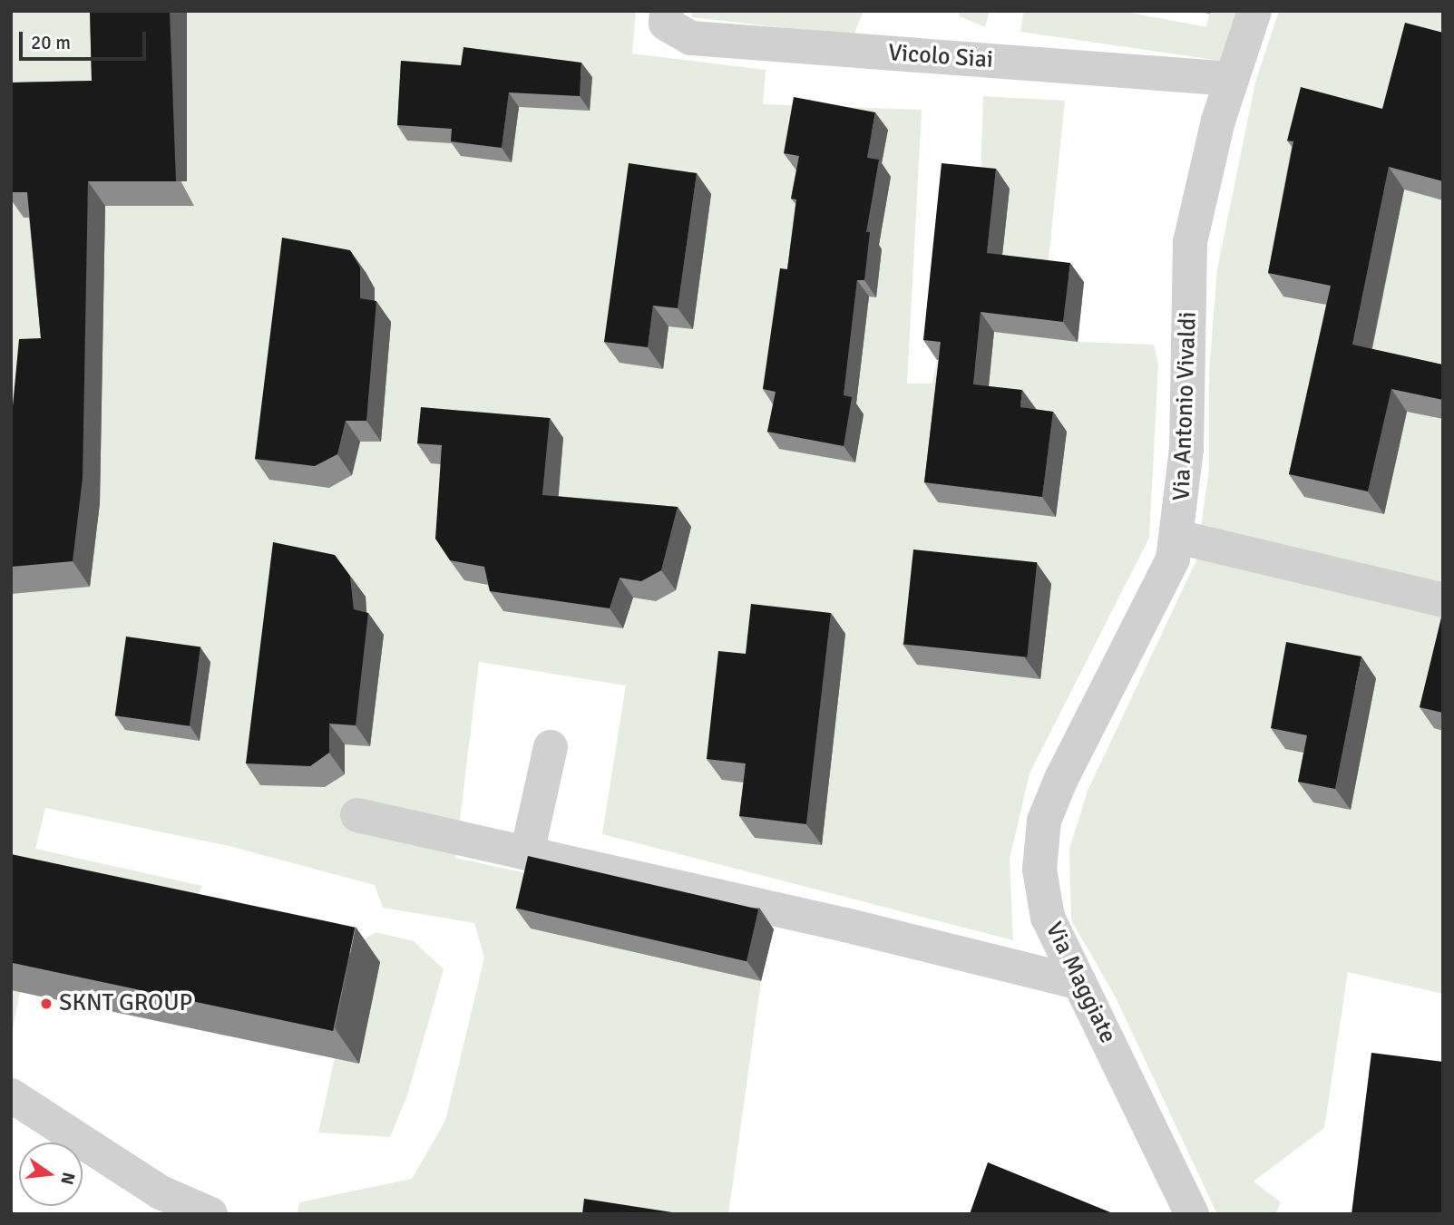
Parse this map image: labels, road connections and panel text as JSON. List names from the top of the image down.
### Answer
{
  "streets": {
    "street": ["Vicolo Siai", "Via Antonio Vivaldi", "Via Maggiate"]
  },
  "crossings": [
    ["Vicolo Siai", "Via Antonio Vivaldi"],
    ["Via Antonio Vivaldi", "Via Maggiate"]
  ],
  "places": ["SKNT GROUP"],
  "scale_bar": "20 m",
  "north": "right"
}
